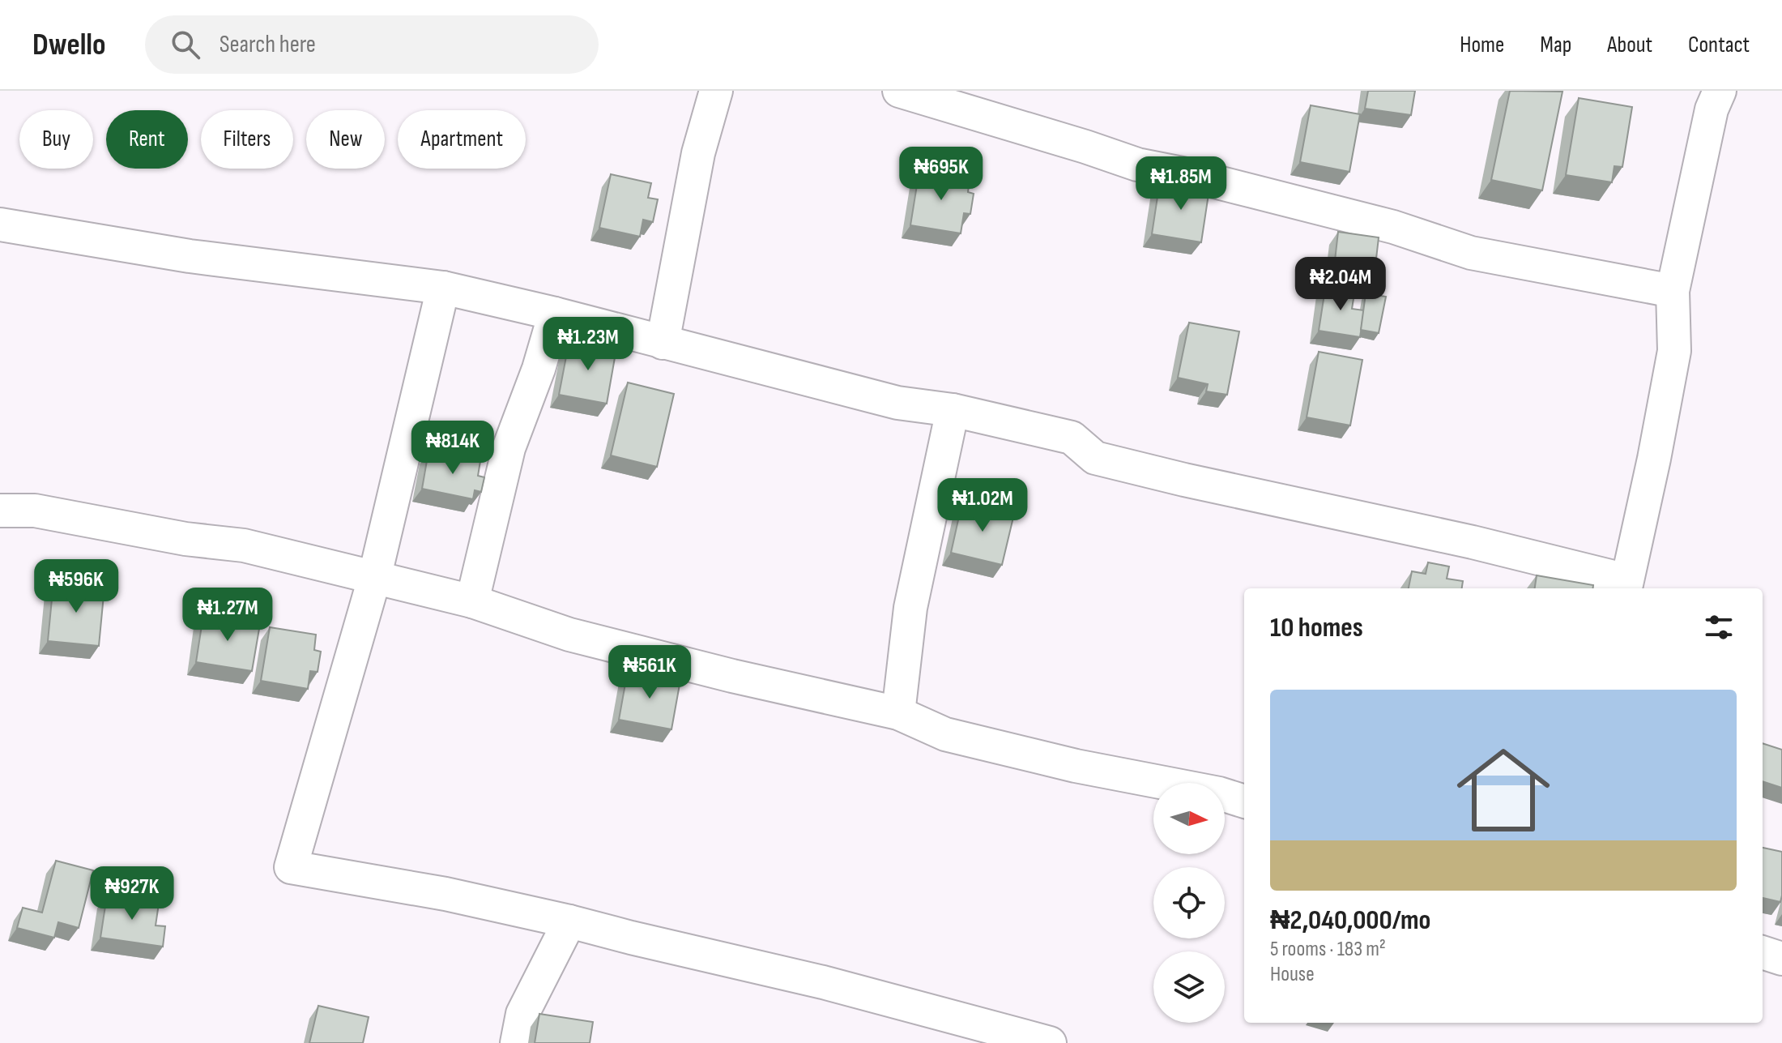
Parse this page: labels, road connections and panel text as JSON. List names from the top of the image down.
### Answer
{
  "north": "right",
  "page": {
    "header": "Dwello",
    "search": "Search here",
    "nav": [
      "Home",
      "Map",
      "About",
      "Contact"
    ],
    "chip": [
      "Buy",
      "Rent",
      "Filters",
      "New",
      "Apartment"
    ],
    "price": [
      "₦695K",
      "₦1.85M",
      "₦2.04M",
      "₦1.23M",
      "₦814K",
      "₦1.02M",
      "₦596K",
      "₦1.27M",
      "₦561K",
      "₦927K"
    ],
    "heading": "10 homes",
    "list": [
      {
        "name": "₦2,040,000/mo",
        "note": "5 rooms · 183 m² · House"
      }
    ]
  }
}
